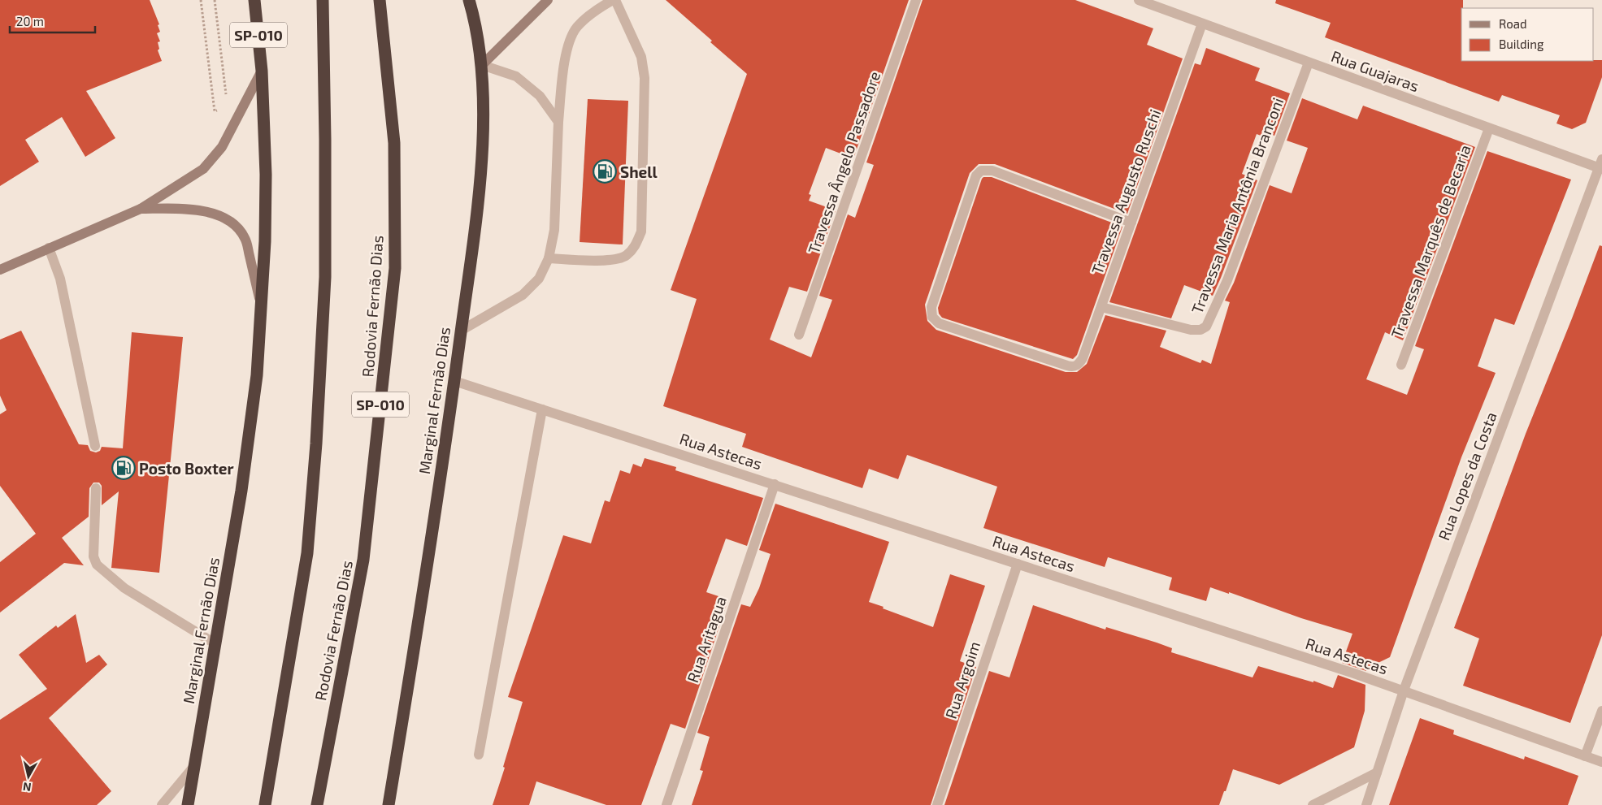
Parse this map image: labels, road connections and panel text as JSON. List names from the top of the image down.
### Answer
{
  "streets": {
    "highway": ["SP-010", "Rodovia Fernão Dias", "Marginal Fernão Dias"],
    "street": [
      "Rua Guajaras",
      "Travessa Ângelo Passadore",
      "Travessa Augusto Ruschi",
      "Travessa Maria Antônia Branconi",
      "Travessa Marquês de Becaria",
      "Rua Astecas",
      "Rua Lopes da Costa",
      "Rua Aritagua",
      "Rua Argoim"
    ]
  },
  "crossings": [
    ["Rua Guajaras", "Travessa Augusto Ruschi"],
    ["Rua Guajaras", "Travessa Maria Antônia Branconi"],
    ["Rua Guajaras", "Travessa Marquês de Becaria"],
    ["Rua Guajaras", "Rua Lopes da Costa"],
    ["Travessa Augusto Ruschi", "Travessa Maria Antônia Branconi"],
    ["Marginal Fernão Dias", "Rua Astecas"],
    ["Rua Astecas", "Rua Lopes da Costa"],
    ["Rua Astecas", "Rua Aritagua"],
    ["Rua Astecas", "Rua Argoim"]
  ],
  "places": {
    "fuel station": ["Shell", "Posto Boxter"]
  },
  "legend": ["Road", "Building"],
  "scale_bar": "20 m",
  "north": "bottom"
}
